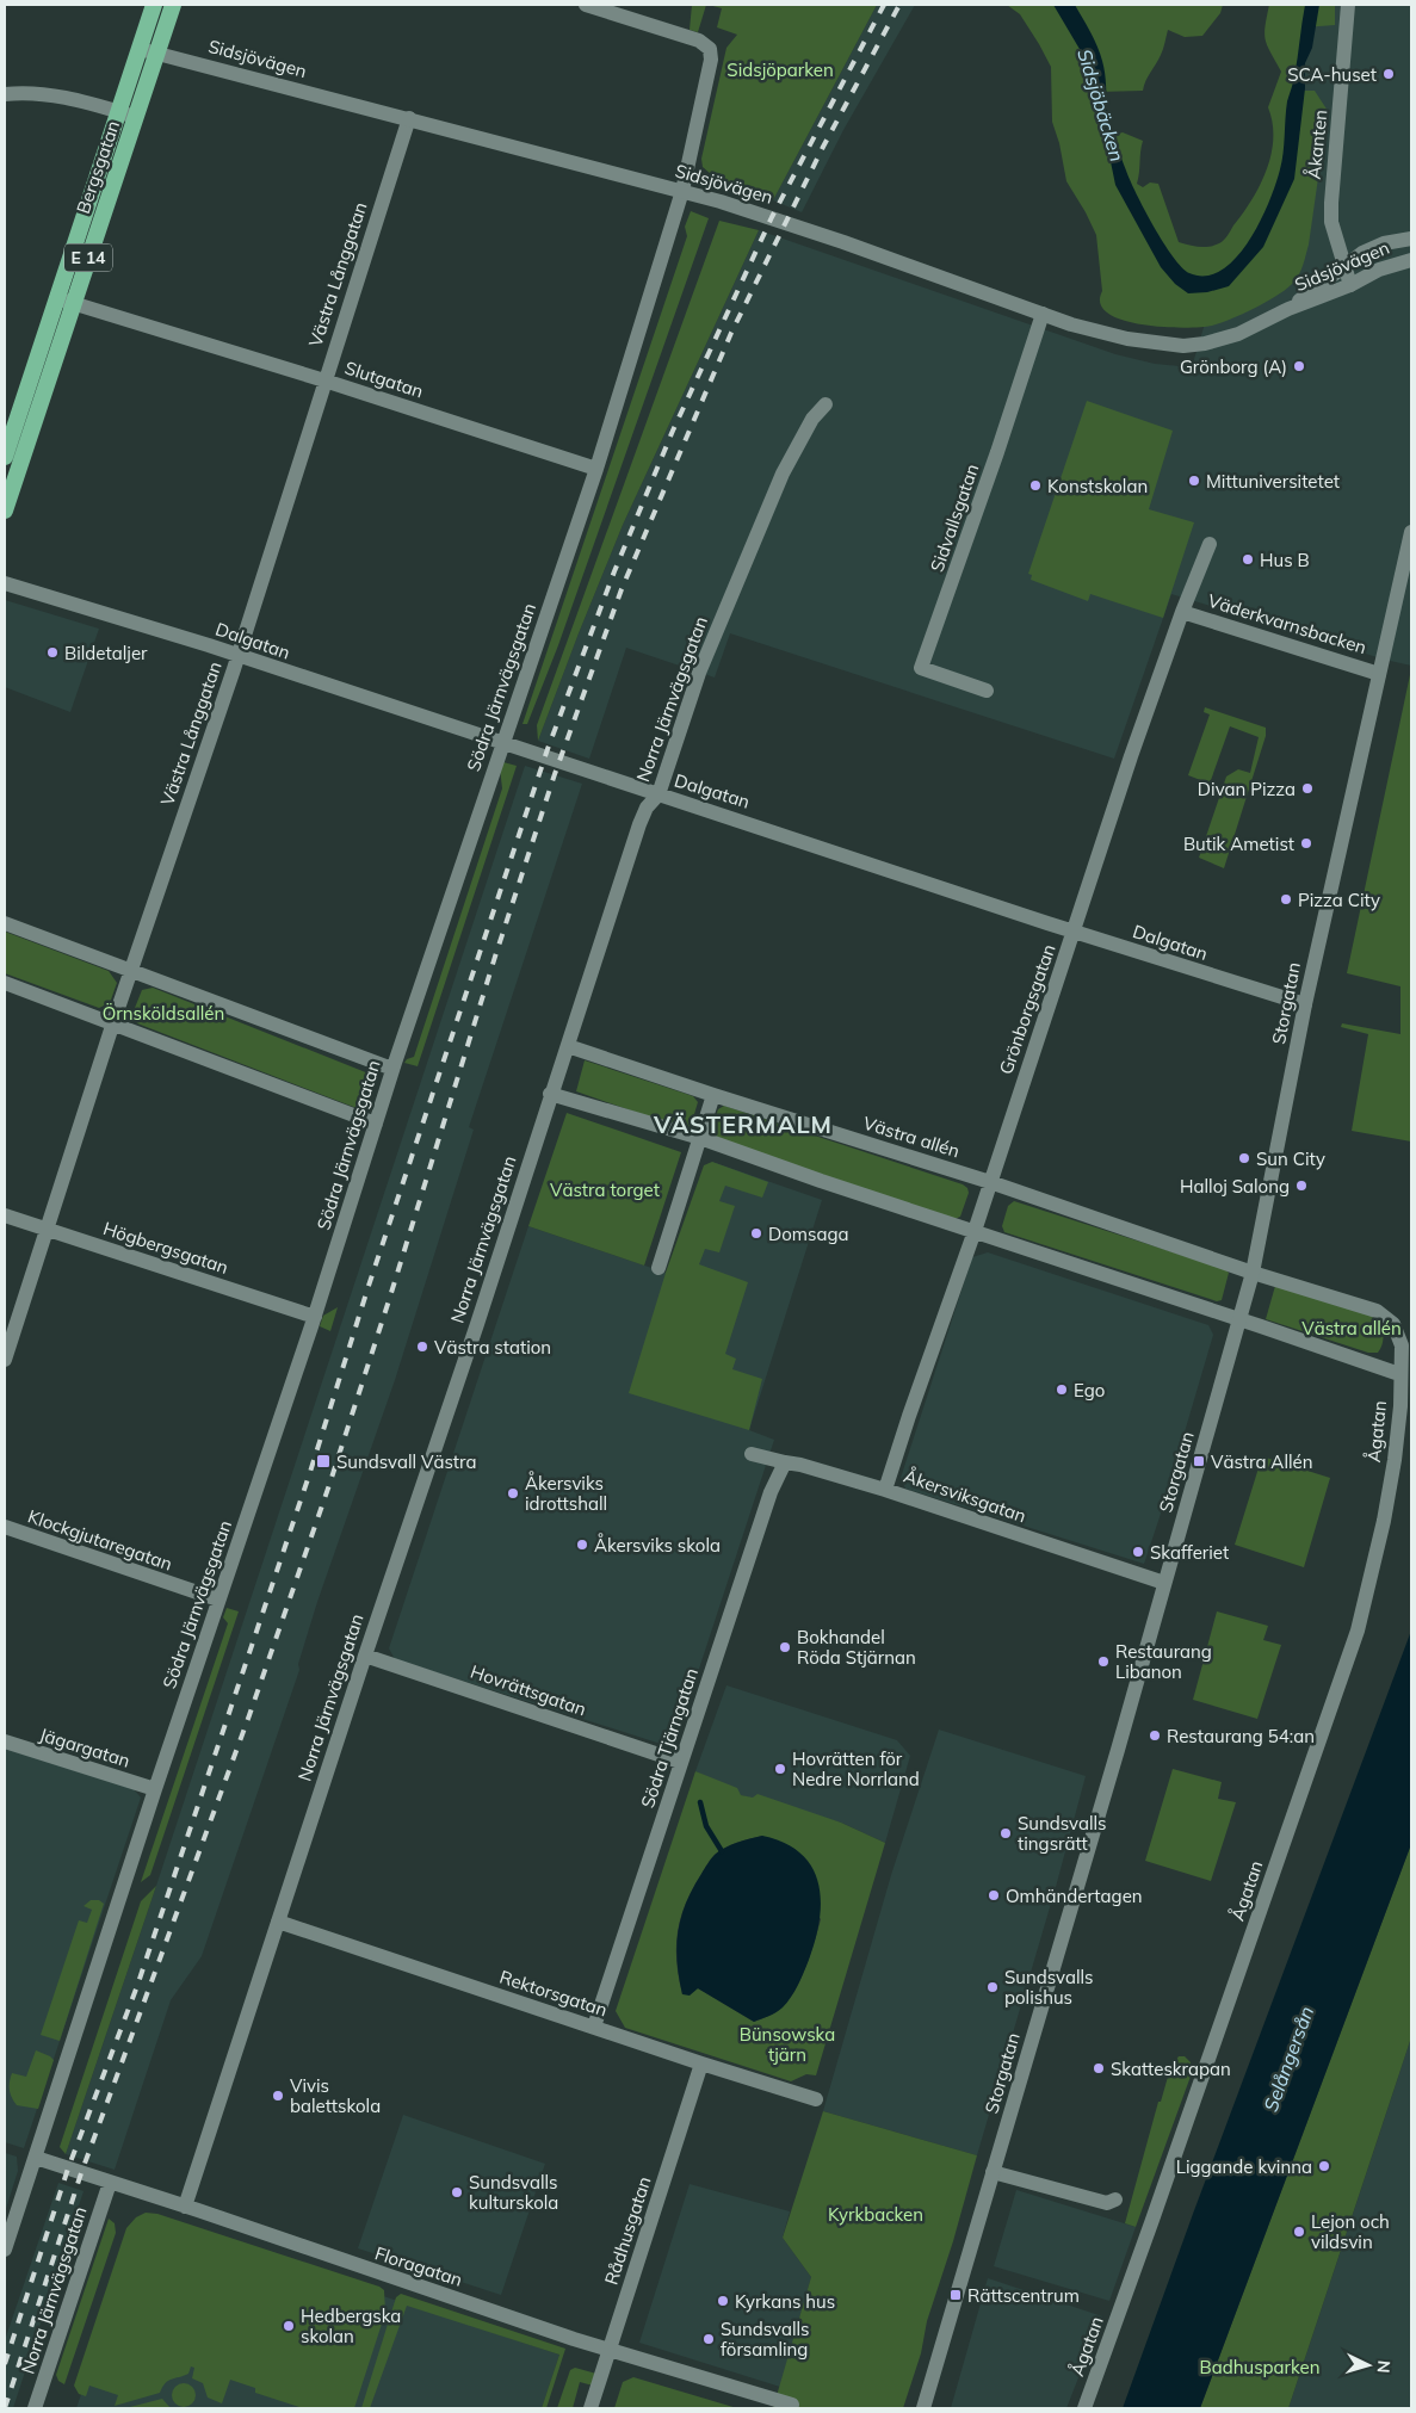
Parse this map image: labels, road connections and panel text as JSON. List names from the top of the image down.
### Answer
{
  "streets": {
    "highway": ["Bergsgatan", "E 14"],
    "street": [
      "Sidsjövägen",
      "Åkanten",
      "Västra Långgatan",
      "Slutgatan",
      "Sidvallsgatan",
      "Väderkvarnsbacken",
      "Dalgatan",
      "Södra Järnvägsgatan",
      "Norra Järnvägsgatan",
      "Storgatan",
      "Grönborgsgatan",
      "Västra allén",
      "Högbergsgatan",
      "Ågatan",
      "Åkersviksgatan",
      "Klockgjutaregatan",
      "Hovrättsgatan",
      "Södra Tjärngatan",
      "Jägargatan",
      "Rektorsgatan",
      "Rådhusgatan",
      "Floragatan"
    ]
  },
  "crossings": [
    ["Sidsjövägen", "Åkanten"],
    ["Sidsjövägen", "Bergsgatan"],
    ["Sidsjövägen", "Västra Långgatan"],
    ["Sidsjövägen", "Sidvallsgatan"],
    ["Sidsjövägen", "Södra Järnvägsgatan"],
    ["Bergsgatan", "Slutgatan"],
    ["Västra Långgatan", "Slutgatan"],
    ["Västra Långgatan", "Dalgatan"],
    ["Västra Långgatan", "Högbergsgatan"],
    ["Slutgatan", "Södra Järnvägsgatan"],
    ["Väderkvarnsbacken", "Storgatan"],
    ["Väderkvarnsbacken", "Grönborgsgatan"],
    ["Dalgatan", "Södra Järnvägsgatan"],
    ["Dalgatan", "Norra Järnvägsgatan"],
    ["Dalgatan", "Storgatan"],
    ["Dalgatan", "Grönborgsgatan"],
    ["Södra Järnvägsgatan", "Högbergsgatan"],
    ["Södra Järnvägsgatan", "Klockgjutaregatan"],
    ["Södra Järnvägsgatan", "Jägargatan"],
    ["Södra Järnvägsgatan", "Floragatan"],
    ["Norra Järnvägsgatan", "Västra allén"],
    ["Norra Järnvägsgatan", "Hovrättsgatan"],
    ["Norra Järnvägsgatan", "Rektorsgatan"],
    ["Norra Järnvägsgatan", "Floragatan"],
    ["Storgatan", "Västra allén"],
    ["Storgatan", "Åkersviksgatan"],
    ["Grönborgsgatan", "Västra allén"],
    ["Grönborgsgatan", "Åkersviksgatan"],
    ["Västra allén", "Ågatan"],
    ["Åkersviksgatan", "Södra Tjärngatan"],
    ["Hovrättsgatan", "Södra Tjärngatan"],
    ["Södra Tjärngatan", "Rektorsgatan"],
    ["Rektorsgatan", "Rådhusgatan"],
    ["Rådhusgatan", "Floragatan"]
  ],
  "districts": ["VÄSTERMALM"],
  "water": ["Sidsjöbäcken", "Selångersån"],
  "parks": [
    "Sidsjöparken",
    "Örnsköldsallén",
    "Västra torget",
    "Västra allén",
    "Bünsowska tjärn",
    "Kyrkbacken",
    "Badhusparken"
  ],
  "places": {
    "other": [
      "SCA-huset",
      "Grönborg (A)",
      "Mittuniversitetet",
      "Konstskolan",
      "Hus B",
      "Bildetaljer",
      "Divan Pizza",
      "Butik Ametist",
      "Pizza City",
      "Sun City",
      "Halloj Salong",
      "Domsaga",
      "Västra station",
      "Ego",
      "Åkersviks idrottshall",
      "Åkersviks skola",
      "Skafferiet",
      "Bokhandel Röda Stjärnan",
      "Restaurang Libanon",
      "Restaurang 54:an",
      "Hovrätten för Nedre Norrland",
      "Sundsvalls tingsrätt",
      "Omhändertagen",
      "Sundsvalls polishus",
      "Skatteskrapan",
      "Vivis balettskola",
      "Liggande kvinna",
      "Sundsvalls kulturskola",
      "Lejon och vildsvin",
      "Kyrkans hus",
      "Hedbergska skolan",
      "Sundsvalls församling"
    ],
    "transit": ["Sundsvall Västra", "Västra Allén", "Rättscentrum"]
  },
  "north": "right"
}
